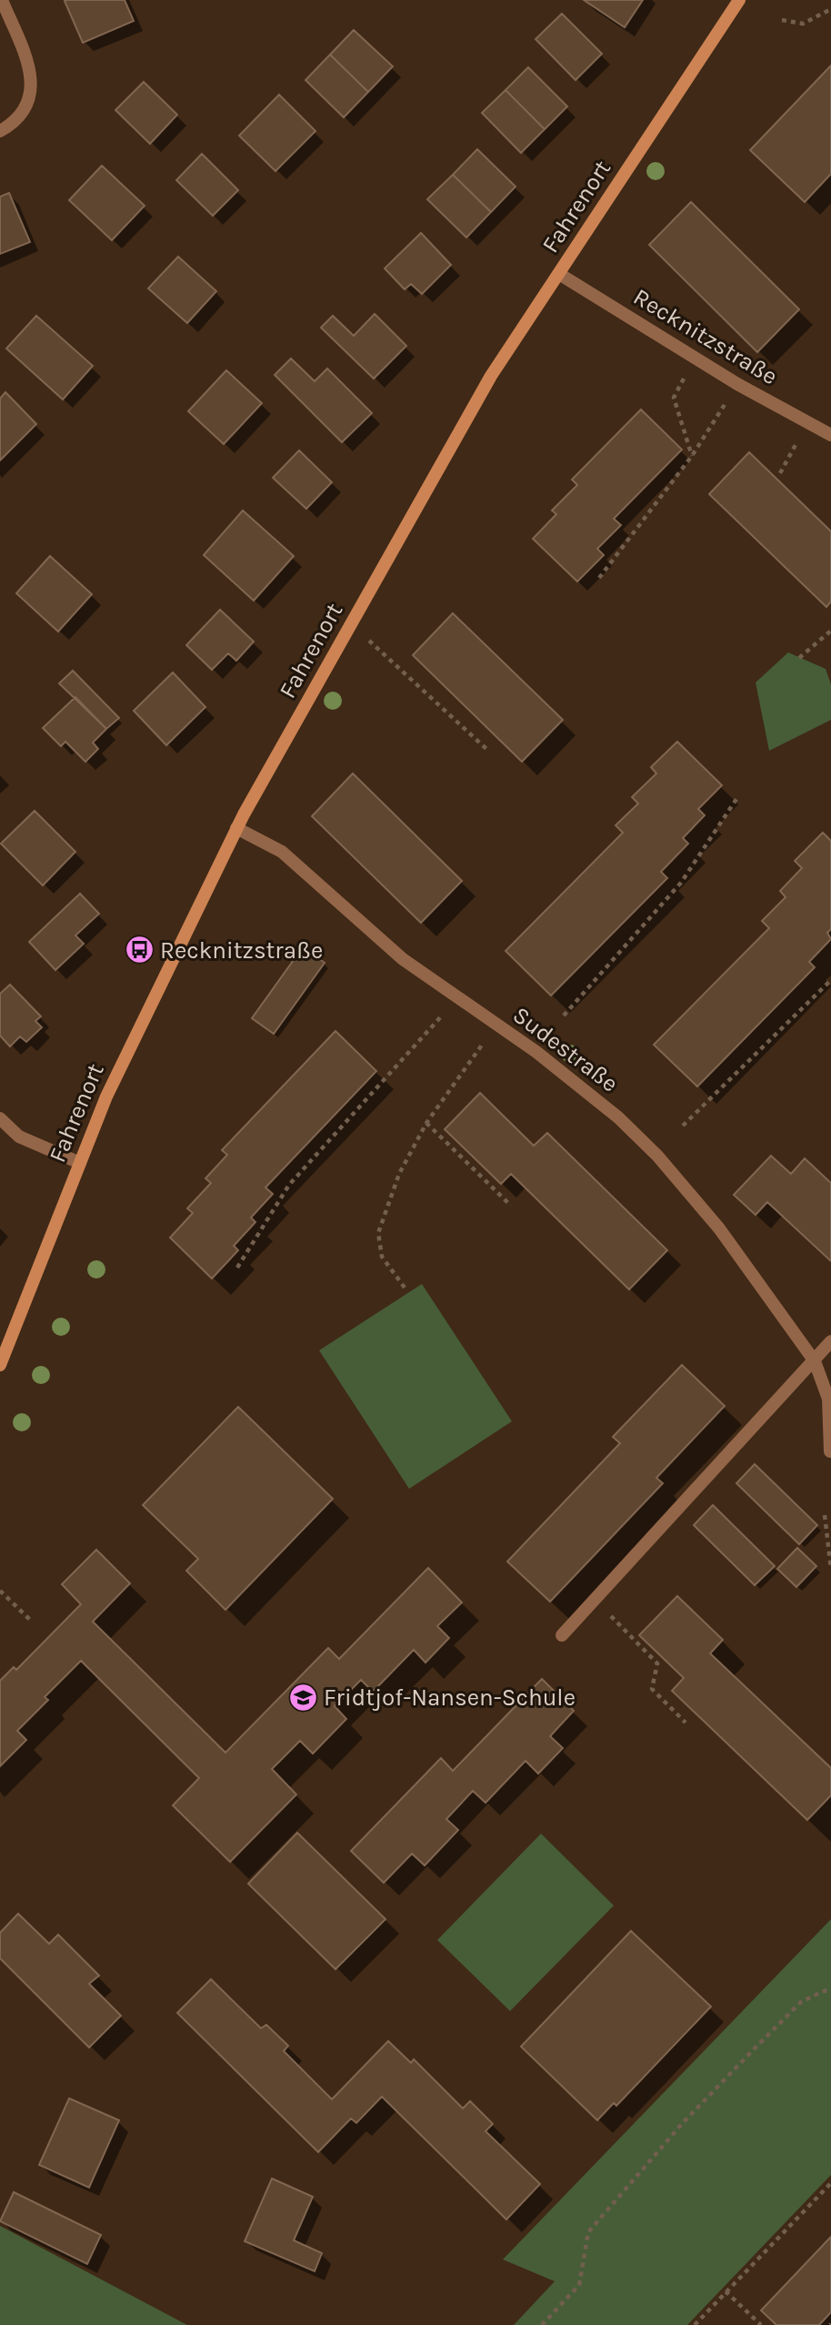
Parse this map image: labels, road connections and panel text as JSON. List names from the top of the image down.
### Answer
{
  "streets": {
    "street": ["Fahrenort", "Recknitzstraße", "Sudestraße"]
  },
  "crossings": [
    ["Fahrenort", "Recknitzstraße"],
    ["Fahrenort", "Sudestraße"]
  ],
  "places": {
    "bus stop": ["Recknitzstraße"],
    "school or university": ["Fridtjof-Nansen-Schule"]
  }
}
